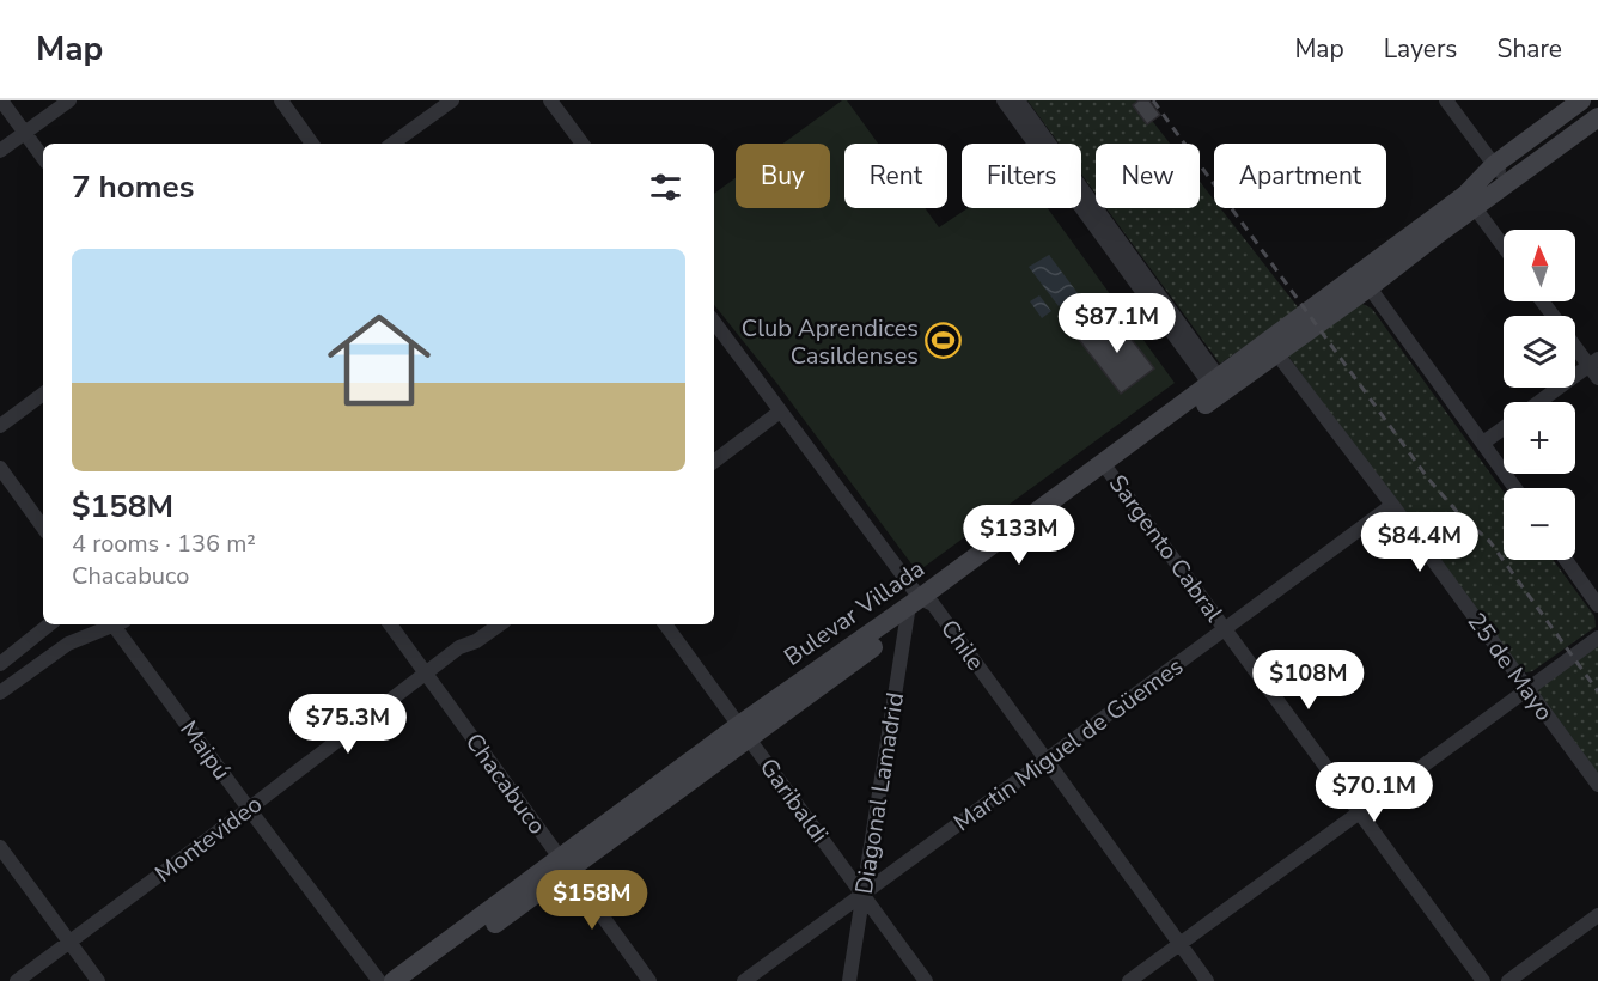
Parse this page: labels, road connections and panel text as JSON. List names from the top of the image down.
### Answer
{
  "streets": {
    "main road": ["Bulevar Villada"],
    "street": [
      "Sargento Cabral",
      "Chile",
      "25 de Mayo",
      "Martin Miguel de Güemes",
      "Maipú",
      "Chacabuco",
      "Diagonal Lamadrid",
      "Garibaldi",
      "Montevideo"
    ]
  },
  "crossings": [
    ["Sargento Cabral", "Bulevar Villada"],
    ["Sargento Cabral", "Martin Miguel de Güemes"],
    ["Bulevar Villada", "Chile"],
    ["Bulevar Villada", "25 de Mayo"],
    ["Bulevar Villada", "Chacabuco"],
    ["Bulevar Villada", "Diagonal Lamadrid"],
    ["Bulevar Villada", "Garibaldi"],
    ["Chile", "Martin Miguel de Güemes"],
    ["Chile", "Diagonal Lamadrid"],
    ["25 de Mayo", "Martin Miguel de Güemes"],
    ["Martin Miguel de Güemes", "Diagonal Lamadrid"],
    ["Martin Miguel de Güemes", "Garibaldi"],
    ["Maipú", "Montevideo"],
    ["Chacabuco", "Montevideo"],
    ["Diagonal Lamadrid", "Garibaldi"]
  ],
  "places": {
    "sports": ["Club Aprendices Casildenses"]
  },
  "north": "top",
  "page": {
    "header": "Map",
    "nav": ["Map", "Layers", "Share"],
    "chip": [
      "Buy",
      "Rent",
      "Filters",
      "New",
      "Apartment"
    ],
    "heading": "7 homes",
    "map_buttons": ["+", "−"],
    "list": [
      {
        "name": "$158M",
        "note": "4 rooms · 136 m² · Chacabuco"
      }
    ],
    "price": [
      "$87.1M",
      "$133M",
      "$84.4M",
      "$108M",
      "$75.3M",
      "$70.1M",
      "$158M"
    ]
  }
}
